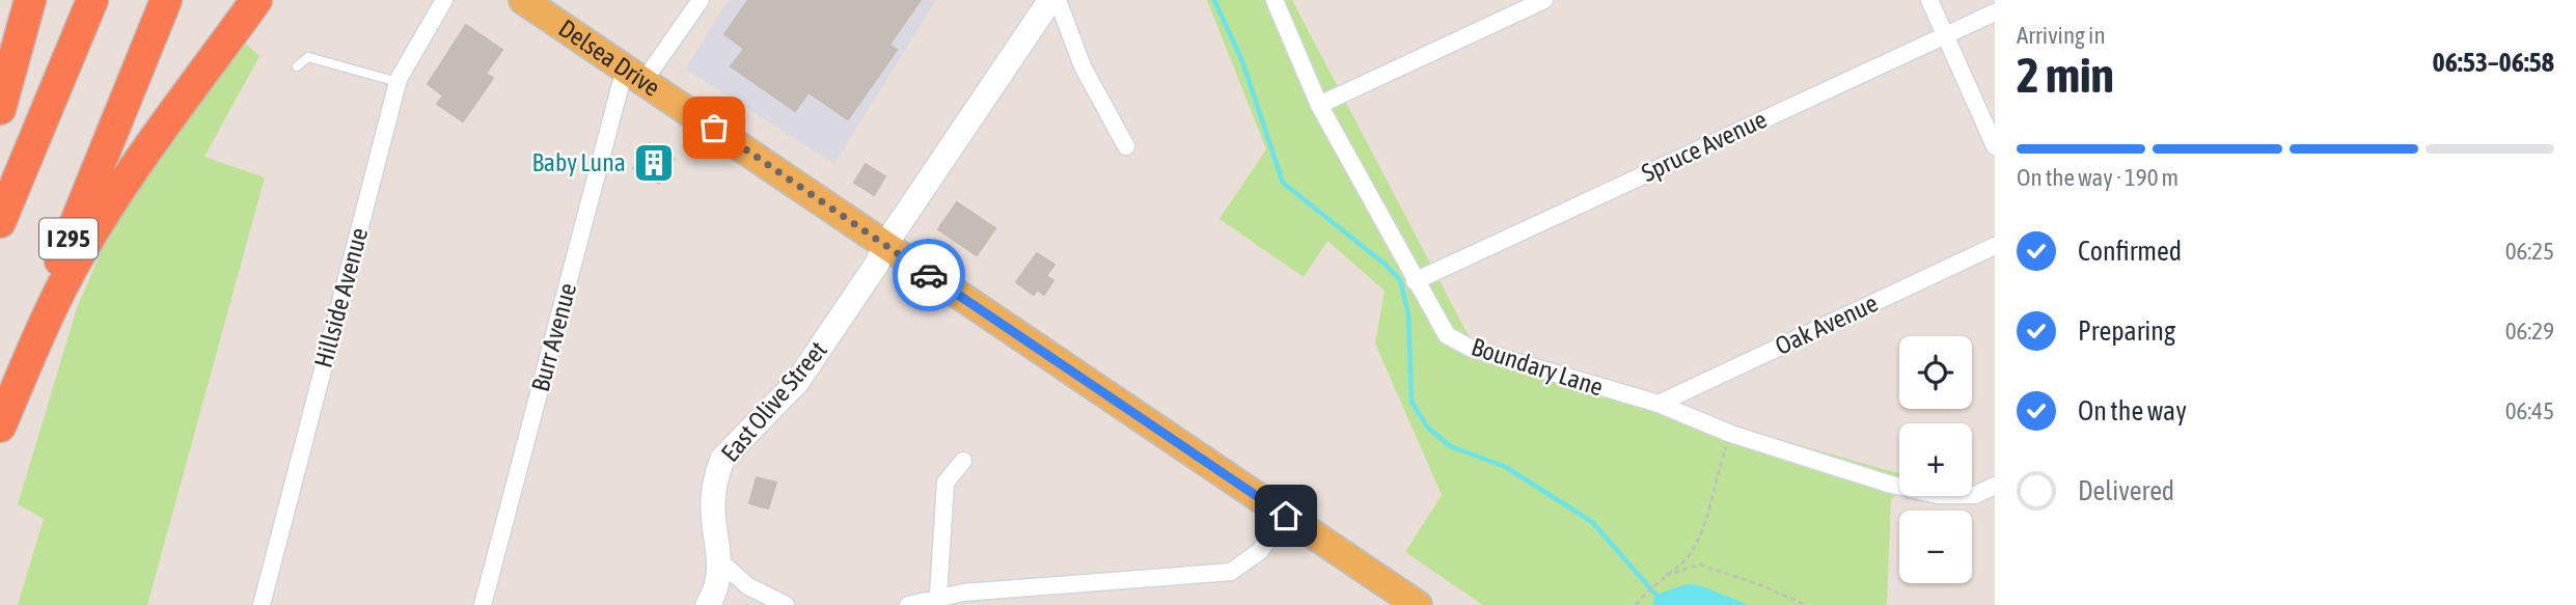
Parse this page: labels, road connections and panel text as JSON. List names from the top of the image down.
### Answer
{
  "streets": {
    "highway": ["I 295"],
    "main road": ["Delsea Drive"],
    "street": [
      "Spruce Avenue",
      "Hillside Avenue",
      "Oak Avenue",
      "Burr Avenue",
      "Boundary Lane",
      "East Olive Street"
    ]
  },
  "crossings": [
    ["Delsea Drive", "Burr Avenue"],
    ["Delsea Drive", "East Olive Street"],
    ["Spruce Avenue", "Boundary Lane"],
    ["Oak Avenue", "Boundary Lane"]
  ],
  "places": {
    "building": ["Baby Luna"]
  },
  "page": {
    "heading": ["2 min", "Arriving in", "06:53–06:58"],
    "bar": "On the way · 190 m",
    "list": [
      ["Confirmed", "06:25"],
      ["Preparing", "06:29"],
      ["On the way", "06:45"],
      "Delivered"
    ],
    "map_buttons": ["+", "−"]
  }
}
